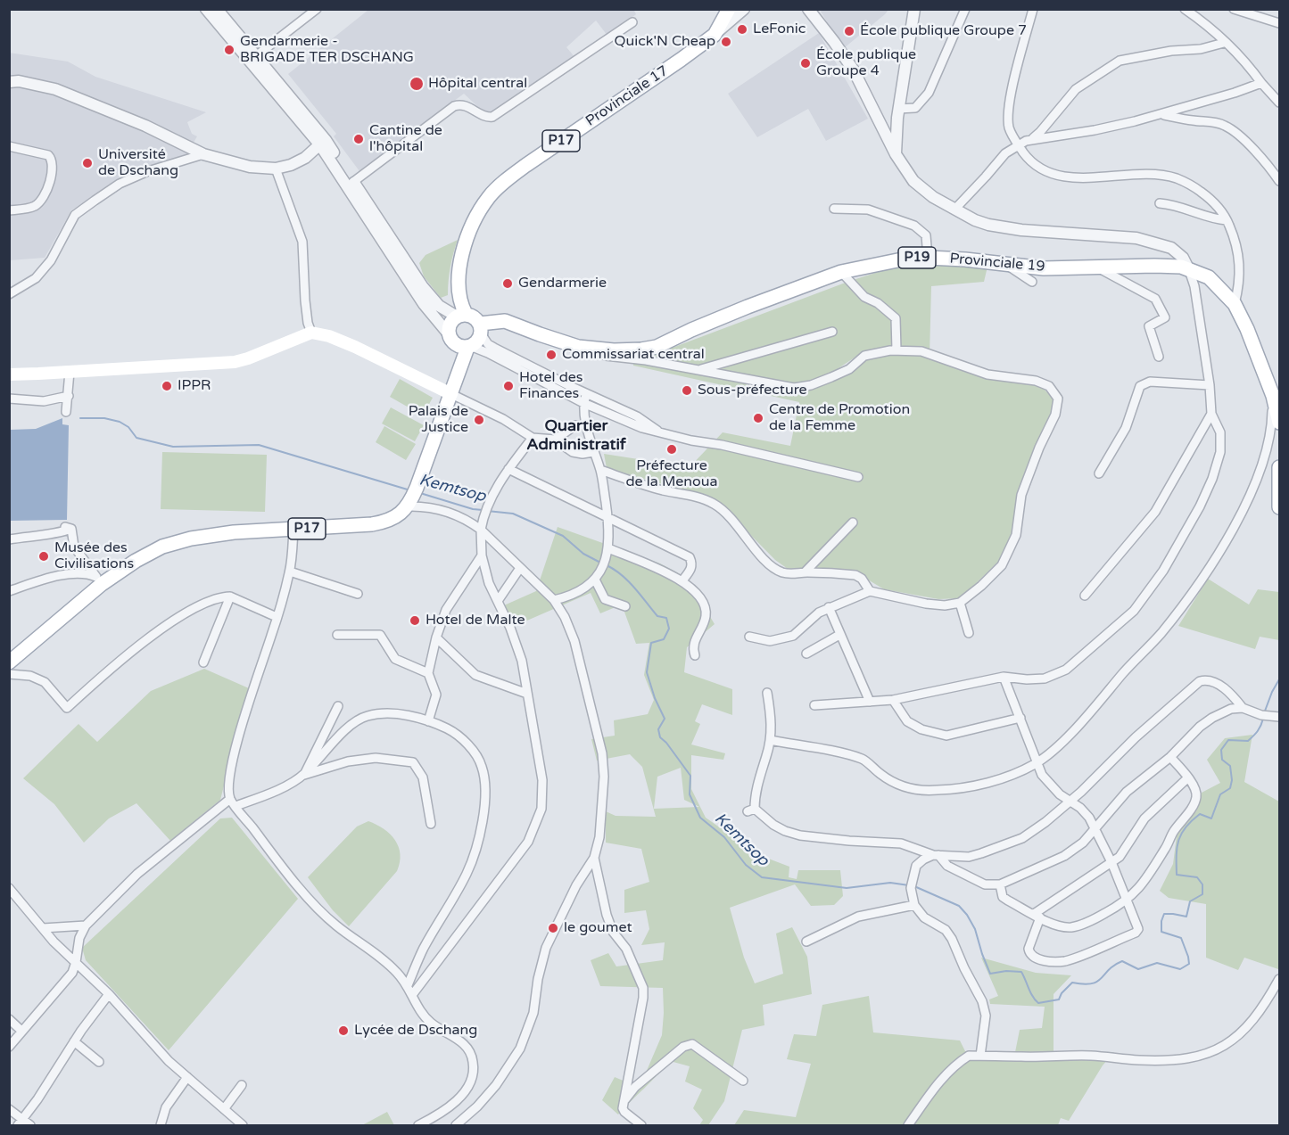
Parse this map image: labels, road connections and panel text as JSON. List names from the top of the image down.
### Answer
{
  "streets": {
    "main road": [
      "Provinciale 17",
      "P17",
      "P19",
      "Provinciale 19"
    ]
  },
  "crossings": [
    ["Provinciale 17", "Provinciale 19"]
  ],
  "districts": ["Quartier Administratif"],
  "water": ["Kemtsop"],
  "places": [
    "LeFonic",
    "École publique Groupe 7",
    "Quick'N Cheap",
    "Gendarmerie - BRIGADE TER DSCHANG",
    "École publique Groupe 4",
    "Hôpital central",
    "Cantine de l'hôpital",
    "Université de Dschang",
    "Gendarmerie",
    "Commissariat central",
    "IPPR",
    "Hotel des Finances",
    "Sous-préfecture",
    "Centre de Promotion de la Femme",
    "Palais de Justice",
    "Préfecture de la Menoua",
    "Musée des Civilisations",
    "Hotel de Malte",
    "le goumet",
    "Lycée de Dschang"
  ]
}
